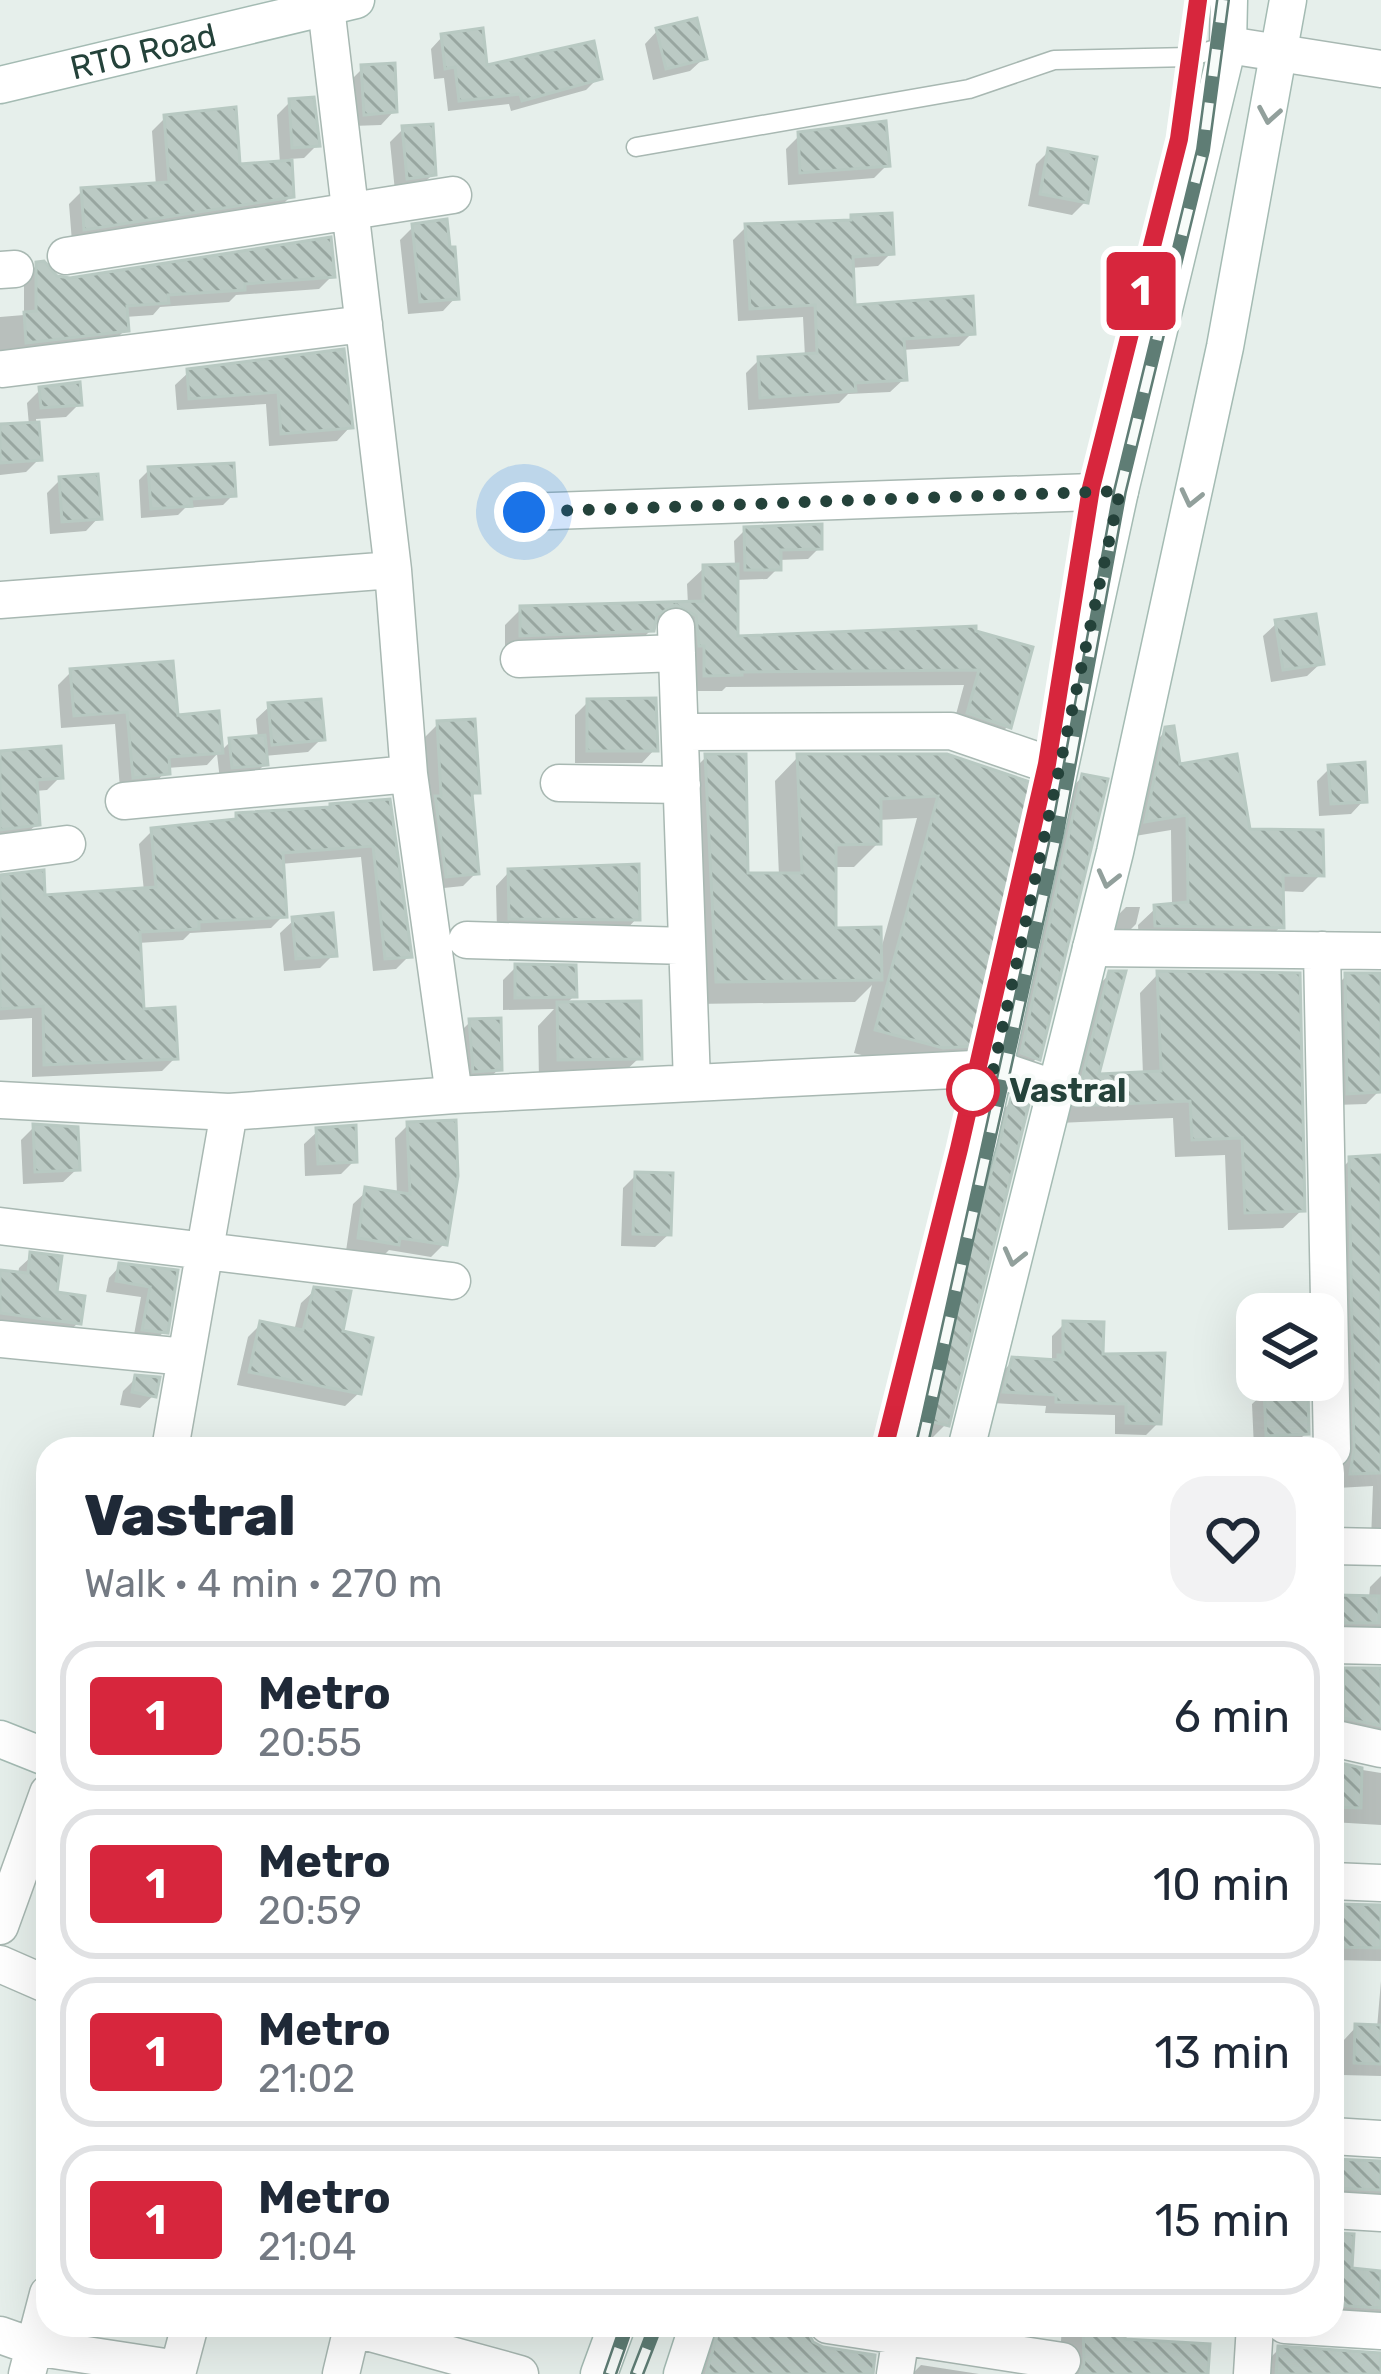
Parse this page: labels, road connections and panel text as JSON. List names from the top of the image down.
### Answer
{
  "streets": {
    "street": ["RTO Road"]
  },
  "places": ["Vastral"],
  "lines": ["metro line 1"],
  "page": {
    "on_map": "1",
    "heading": ["Vastral", "Walk · 4 min · 270 m"],
    "list": [
      {
        "mark": "1",
        "name": "Metro",
        "note": "20:55",
        "value": "6 min"
      },
      {
        "mark": "1",
        "name": "Metro",
        "note": "20:59",
        "value": "10 min"
      },
      {
        "mark": "1",
        "name": "Metro",
        "note": "21:02",
        "value": "13 min"
      },
      {
        "mark": "1",
        "name": "Metro",
        "note": "21:04",
        "value": "15 min"
      }
    ]
  }
}
